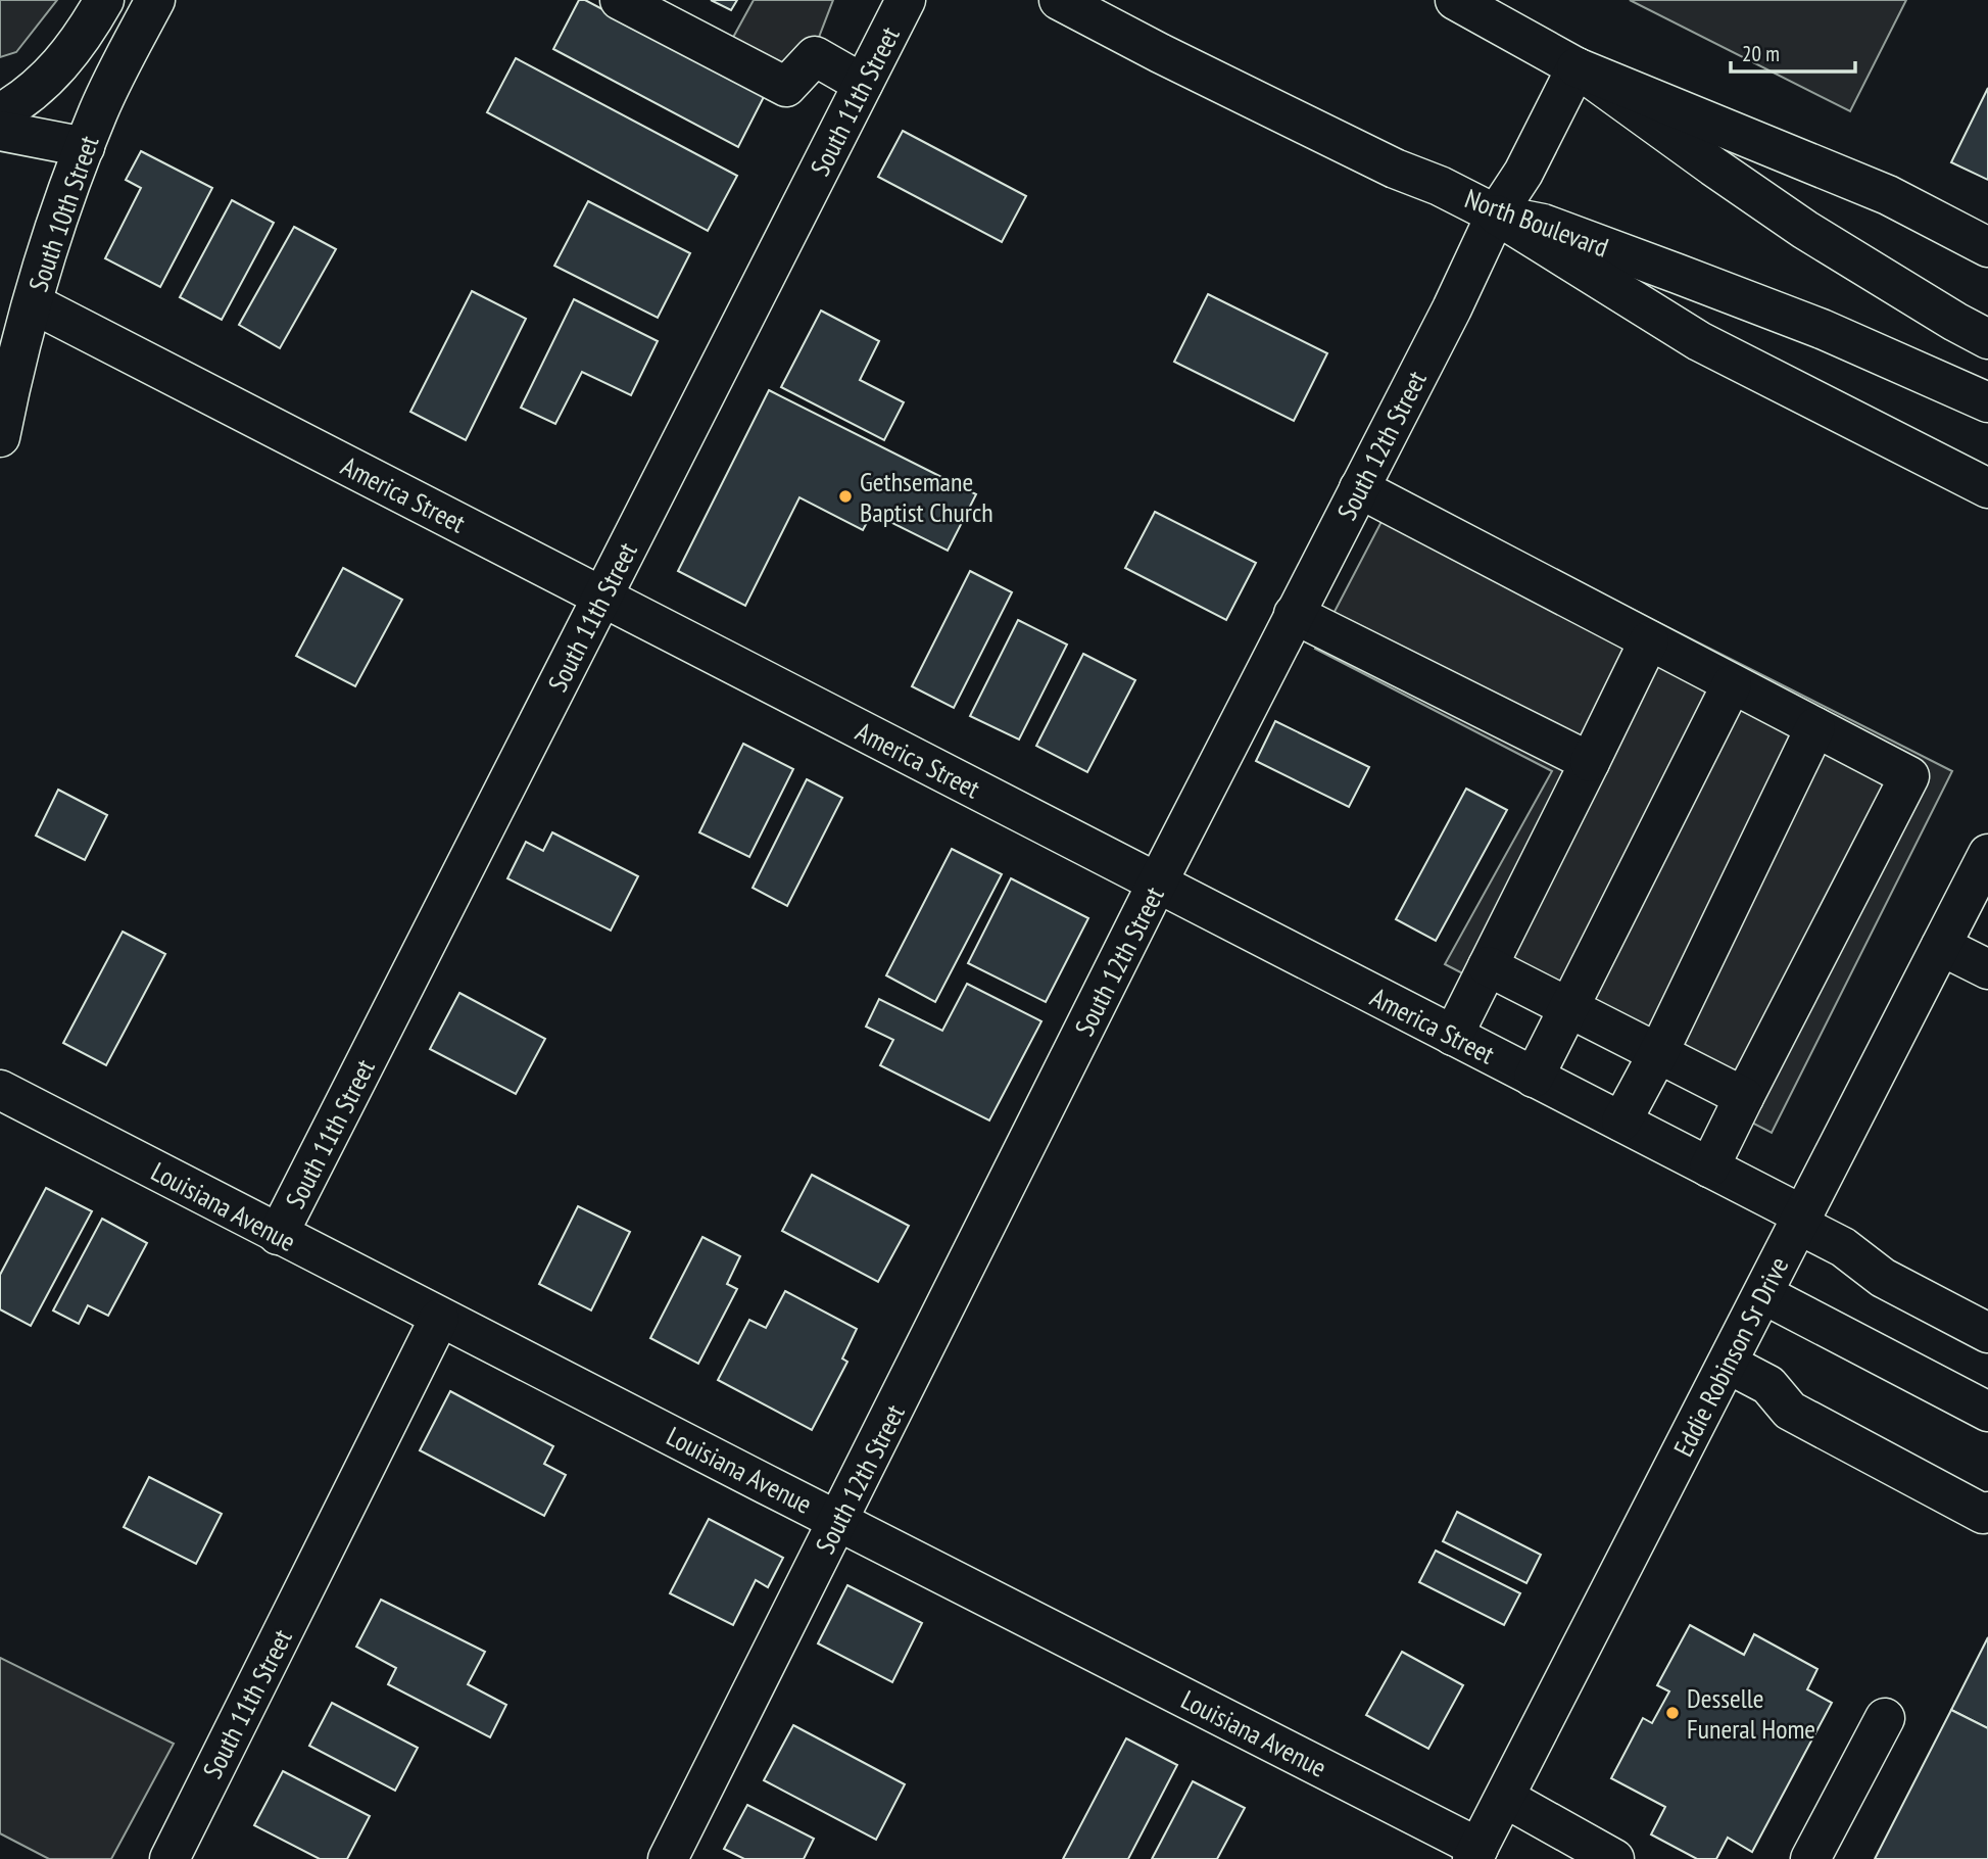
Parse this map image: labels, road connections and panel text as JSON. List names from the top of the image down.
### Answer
{
  "streets": {
    "street": [
      "South 11th Street",
      "South 10th Street",
      "North Boulevard",
      "South 12th Street",
      "America Street",
      "Louisiana Avenue",
      "Eddie Robinson Sr Drive"
    ]
  },
  "crossings": [
    ["South 11th Street", "America Street"],
    ["South 11th Street", "Louisiana Avenue"],
    ["South 10th Street", "America Street"],
    ["North Boulevard", "South 12th Street"],
    ["South 12th Street", "America Street"],
    ["South 12th Street", "Louisiana Avenue"],
    ["America Street", "Eddie Robinson Sr Drive"],
    ["Louisiana Avenue", "Eddie Robinson Sr Drive"]
  ],
  "places": ["Gethsemane Baptist Church", "Desselle Funeral Home"],
  "scale_bar": "20 m"
}
